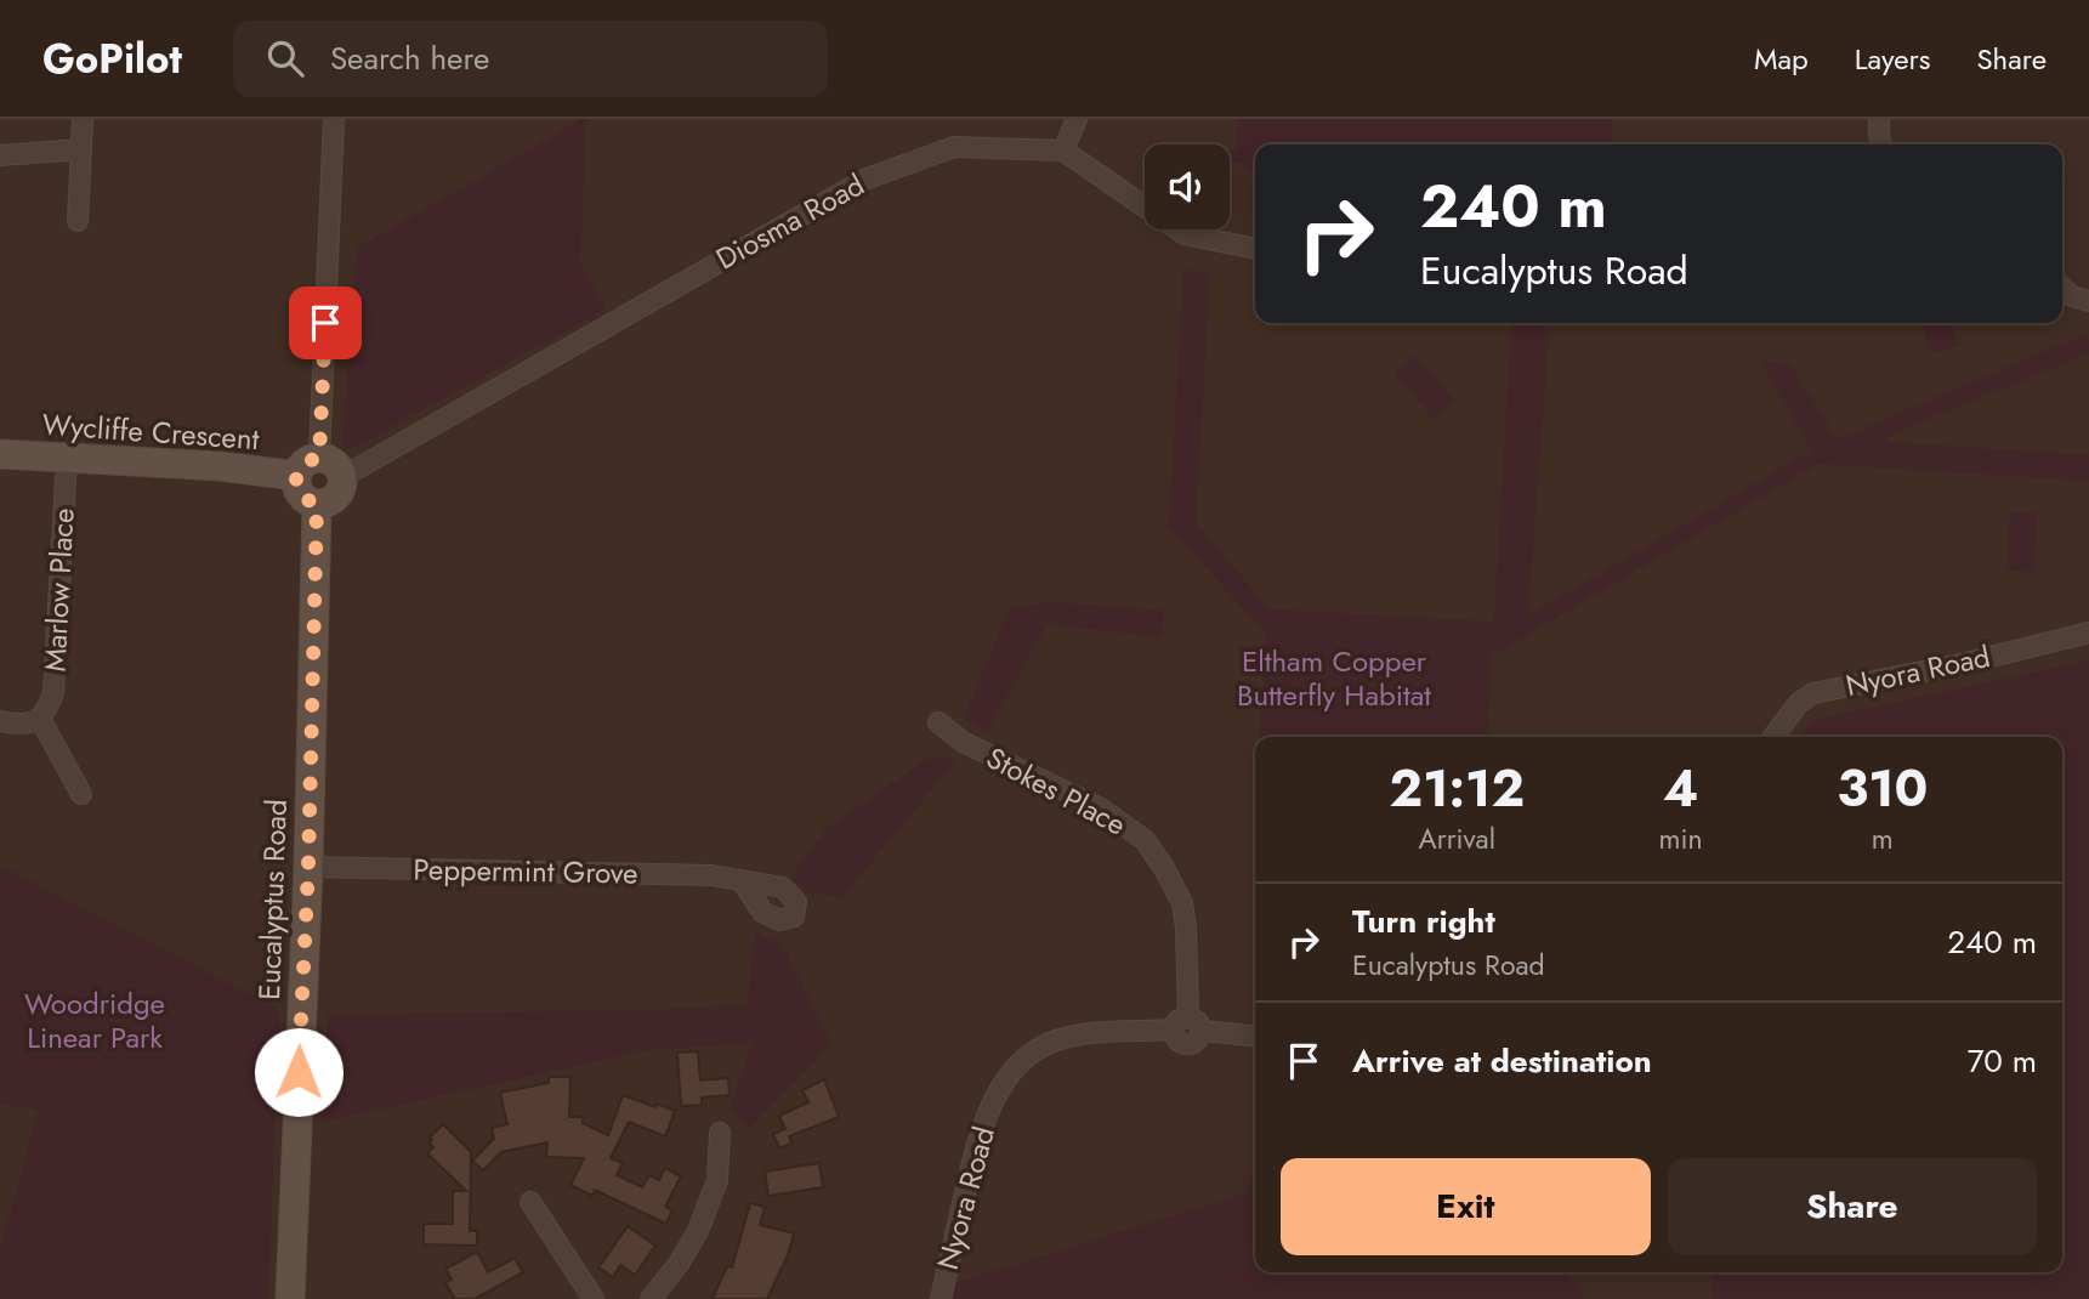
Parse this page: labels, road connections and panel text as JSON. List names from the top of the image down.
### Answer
{
  "streets": {
    "street": [
      "Diosma Road",
      "Wycliffe Crescent",
      "Marlow Place",
      "Nyora Road",
      "Stokes Place",
      "Peppermint Grove",
      "Eucalyptus Road"
    ]
  },
  "crossings": [
    ["Diosma Road", "Wycliffe Crescent"],
    ["Diosma Road", "Eucalyptus Road"],
    ["Wycliffe Crescent", "Marlow Place"],
    ["Wycliffe Crescent", "Eucalyptus Road"],
    ["Nyora Road", "Stokes Place"],
    ["Peppermint Grove", "Eucalyptus Road"]
  ],
  "parks": ["Eltham Copper Butterfly Habitat", "Woodridge Linear Park"],
  "page": {
    "header": "GoPilot",
    "search": "Search here",
    "nav": ["Map", "Layers", "Share"],
    "turn": ["240 m", "Eucalyptus Road"],
    "eta": [
      "21:12",
      "Arrival",
      "4",
      "min",
      "310",
      "m"
    ],
    "list": [
      {
        "name": "Turn right",
        "note": "Eucalyptus Road",
        "value": "240 m"
      },
      {
        "name": "Arrive at destination",
        "value": "70 m"
      }
    ],
    "buttons": ["Exit", "Share"]
  }
}
